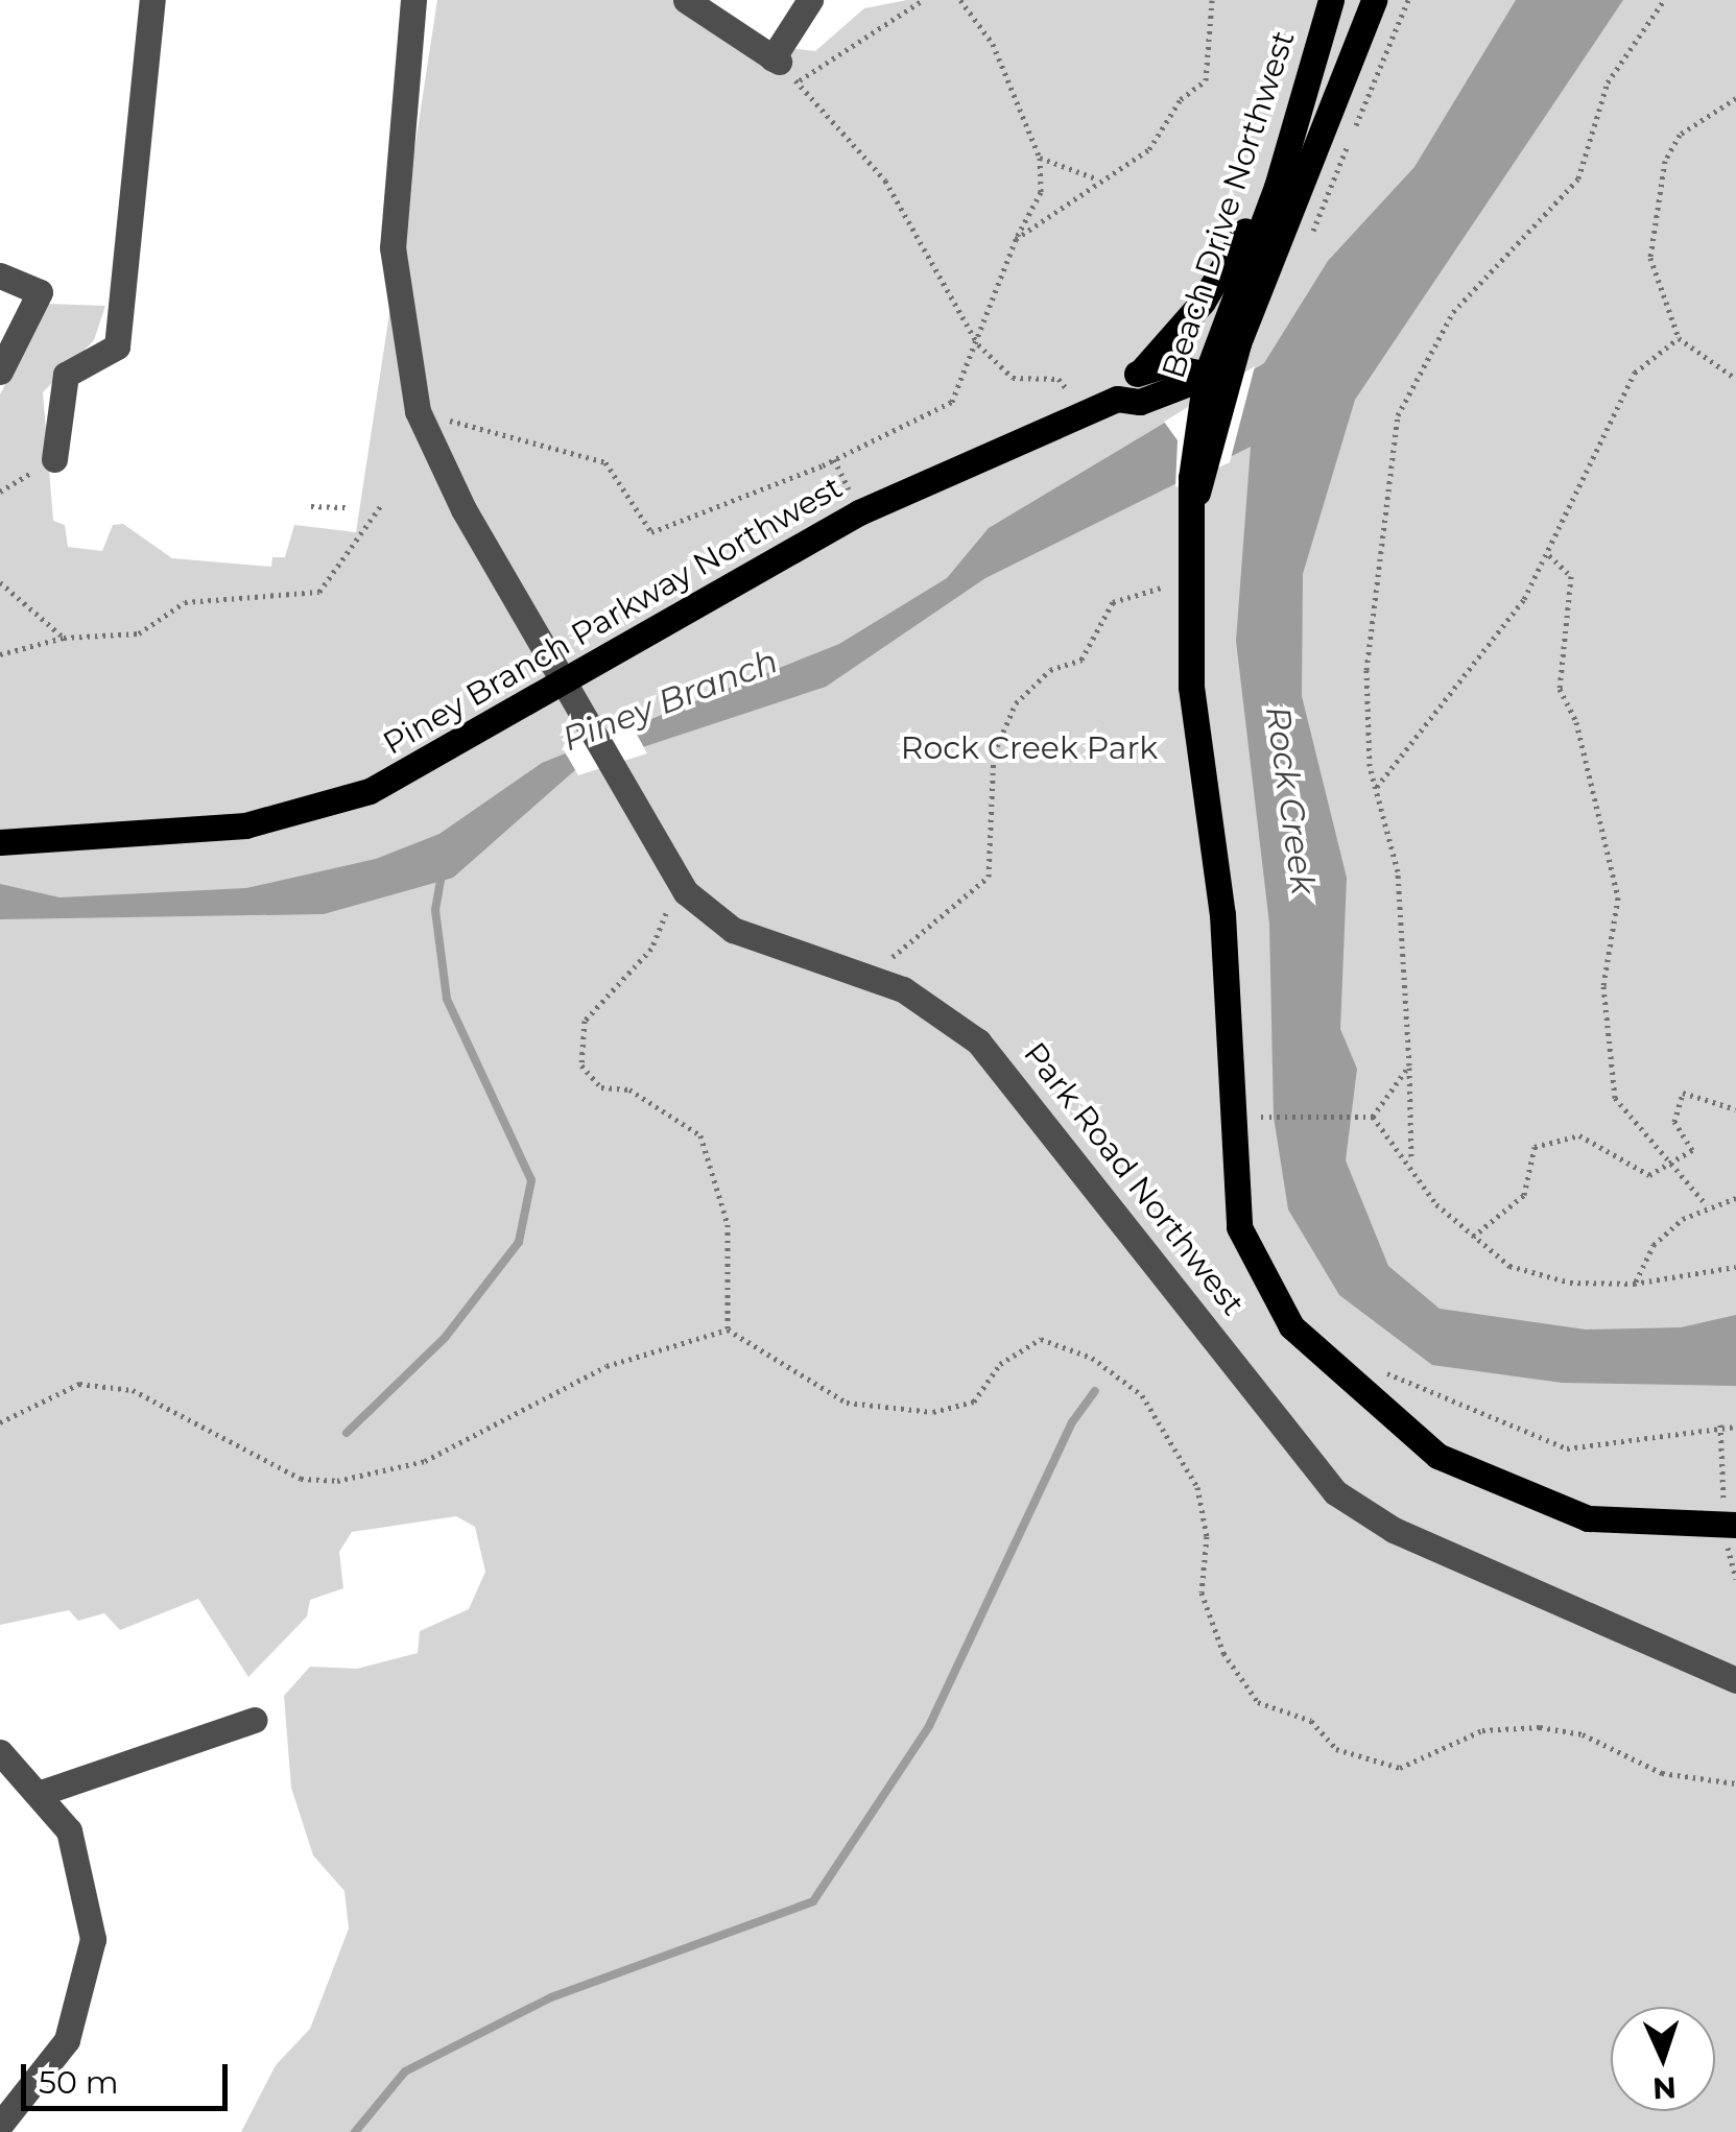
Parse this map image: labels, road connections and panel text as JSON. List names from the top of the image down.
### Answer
{
  "streets": {
    "main road": ["Beach Drive Northwest", "Piney Branch Parkway Northwest"],
    "street": ["Park Road Northwest"]
  },
  "crossings": [
    ["Beach Drive Northwest", "Piney Branch Parkway Northwest"]
  ],
  "water": ["Piney Branch", "Rock Creek"],
  "parks": ["Rock Creek Park"],
  "scale_bar": "50 m",
  "north": "bottom"
}
